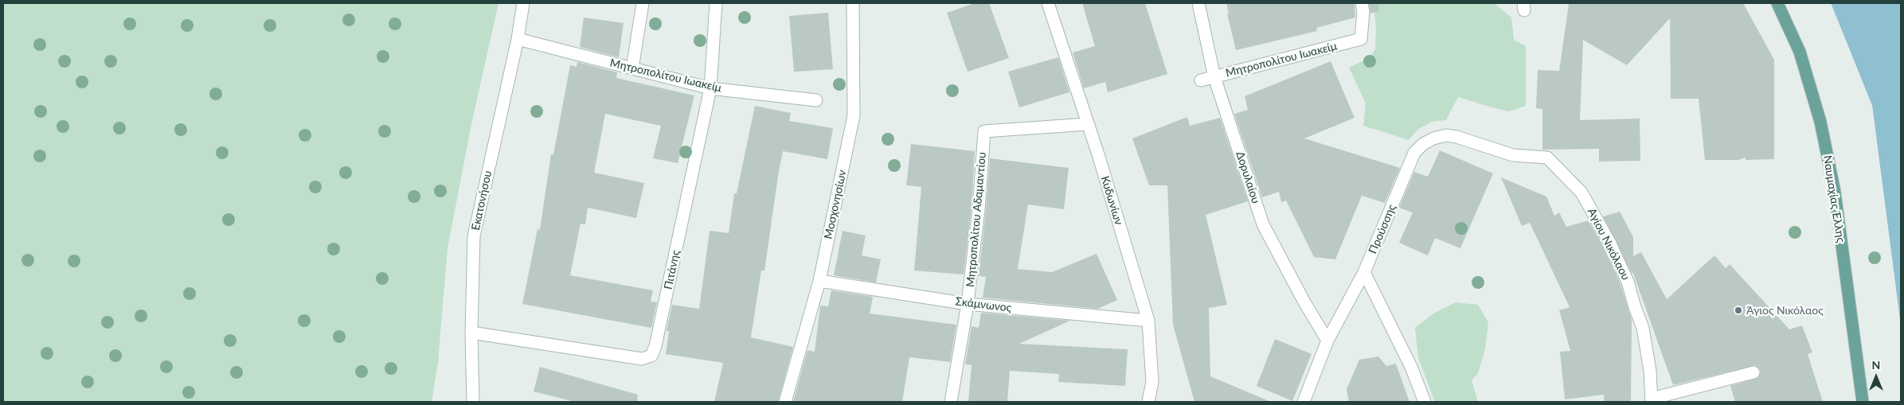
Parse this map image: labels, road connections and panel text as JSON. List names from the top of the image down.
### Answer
{
  "streets": {
    "main road": ["Ναυμαχίας Έλλης"],
    "street": [
      "Μητροπολίτου Ιωακείμ",
      "Δορυλαίου",
      "Εκατονήσου",
      "Κυδωνίων",
      "Μοσχονησίων",
      "Μητροπολίτου Αδαμαντίου",
      "Προύσσης",
      "Αγίου Νικόλαου",
      "Πιτάνης",
      "Σκάμνωνος"
    ]
  },
  "crossings": [
    ["Μητροπολίτου Ιωακείμ", "Δορυλαίου"],
    ["Μητροπολίτου Ιωακείμ", "Εκατονήσου"],
    ["Μητροπολίτου Ιωακείμ", "Πιτάνης"],
    ["Δορυλαίου", "Προύσσης"],
    ["Εκατονήσου", "Πιτάνης"],
    ["Κυδωνίων", "Μητροπολίτου Αδαμαντίου"],
    ["Κυδωνίων", "Σκάμνωνος"],
    ["Μοσχονησίων", "Σκάμνωνος"],
    ["Μητροπολίτου Αδαμαντίου", "Σκάμνωνος"],
    ["Προύσσης", "Αγίου Νικόλαου"]
  ],
  "places": ["Άγιος Νικόλαος"],
  "north": "top"
}
